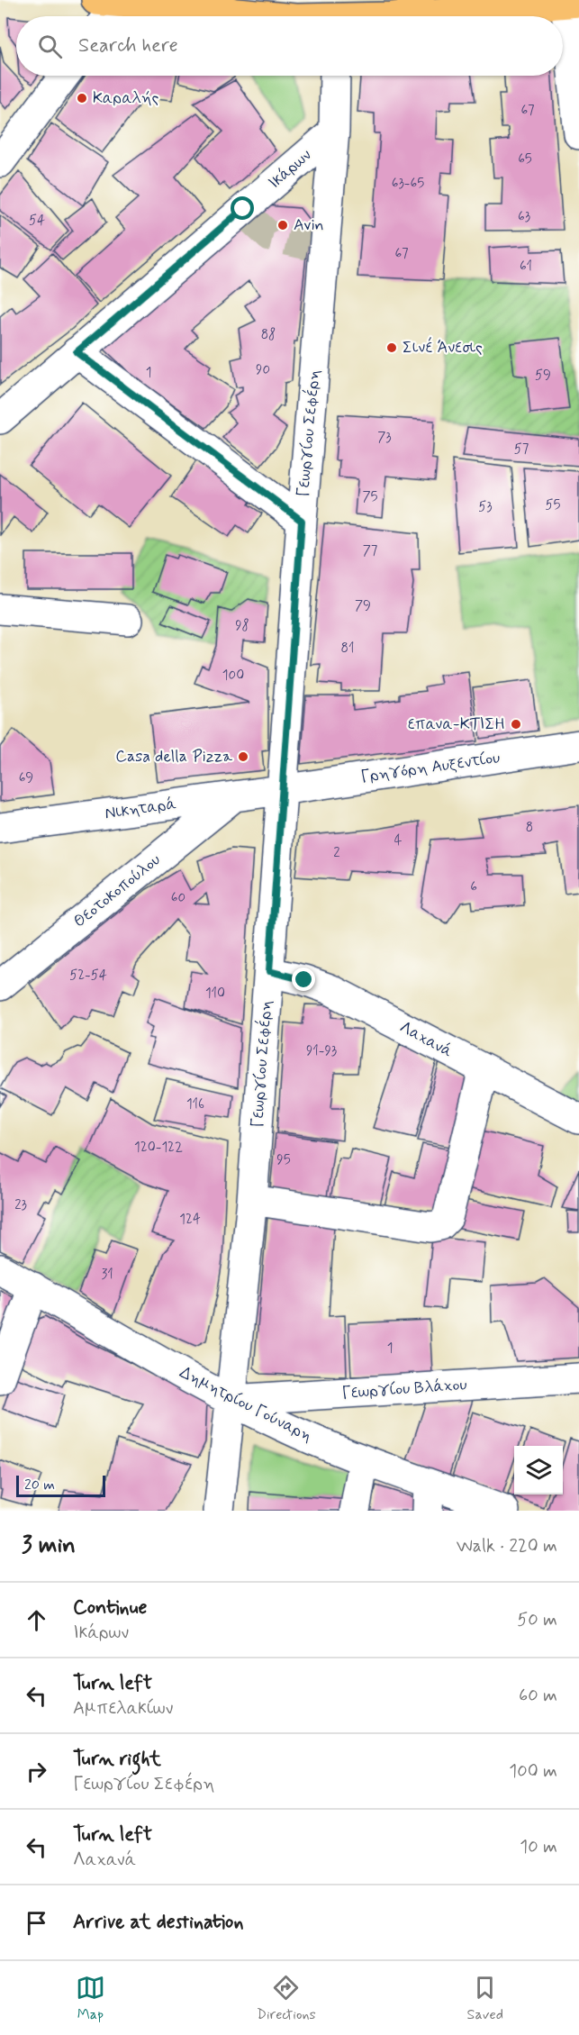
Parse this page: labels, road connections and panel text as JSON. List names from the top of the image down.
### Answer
{
  "streets": {
    "street": [
      "Ικάρων",
      "Γεωργίου Σεφέρη",
      "Γρηγόρη Αυξεντίου",
      "Νικηταρά",
      "Θεοτοκοπούλου",
      "Λαχανά",
      "Γεωργίου Βλάχου",
      "Δημητρίου Γούναρη"
    ]
  },
  "crossings": [
    ["Ικάρων", "Γεωργίου Σεφέρη"],
    ["Γεωργίου Σεφέρη", "Γρηγόρη Αυξεντίου"],
    ["Γεωργίου Σεφέρη", "Νικηταρά"],
    ["Γεωργίου Σεφέρη", "Λαχανά"],
    ["Γεωργίου Σεφέρη", "Γεωργίου Βλάχου"],
    ["Γεωργίου Σεφέρη", "Δημητρίου Γούναρη"],
    ["Γρηγόρη Αυξεντίου", "Νικηταρά"],
    ["Νικηταρά", "Θεοτοκοπούλου"],
    ["Γεωργίου Βλάχου", "Δημητρίου Γούναρη"]
  ],
  "places": [
    "Καραλής",
    "Avin",
    "Σινέ Άνεσις",
    "επανα-ΚΤΙΣΗ",
    "Casa della Pizza"
  ],
  "house_numbers": [
    "67",
    "65",
    "63-65",
    "63",
    "54",
    "67",
    "61",
    "88",
    "90",
    "1",
    "59",
    "73",
    "57",
    "75",
    "55",
    "53",
    "77",
    "79",
    "98",
    "81",
    "100",
    "69",
    "8",
    "4",
    "2",
    "6",
    "60",
    "52-54",
    "110",
    "91-93",
    "116",
    "120-122",
    "95",
    "23",
    "124",
    "31",
    "1"
  ],
  "scale_bar": "20 m",
  "page": {
    "search": "Search here",
    "scale": "20 m",
    "heading": ["3 min", "Walk · 220 m"],
    "list": [
      ["Continue", "Ικάρων", "50 m"],
      ["Turn left", "Αμπελακίων", "60 m"],
      ["Turn right", "Γεωργίου Σεφέρη", "100 m"],
      ["Turn left", "Λαχανά", "10 m"],
      "Arrive at destination"
    ],
    "nav": ["Map", "Directions", "Saved"]
  }
}
